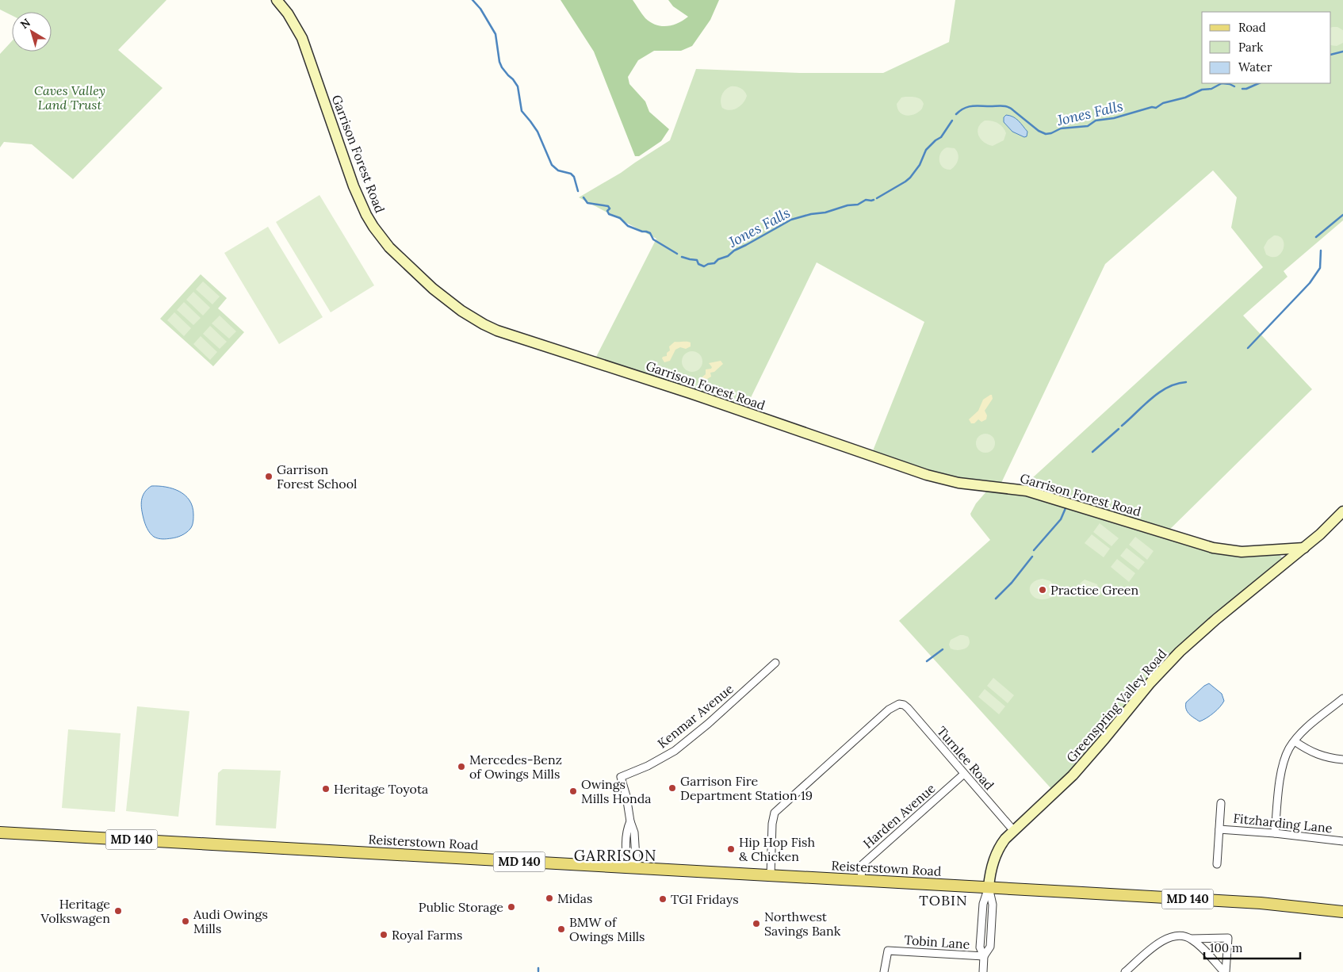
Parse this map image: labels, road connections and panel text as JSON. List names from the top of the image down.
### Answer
{
  "streets": {
    "main road": [
      "Garrison Forest Road",
      "Greenspring Valley Road",
      "MD 140",
      "Reisterstown Road"
    ],
    "street": [
      "Kenmar Avenue",
      "Turnlee Road",
      "Harden Avenue",
      "Fitzharding Lane",
      "Tobin Lane"
    ]
  },
  "crossings": [
    ["Garrison Forest Road", "Greenspring Valley Road"],
    ["Greenspring Valley Road", "Turnlee Road"],
    ["Greenspring Valley Road", "Reisterstown Road"],
    ["Greenspring Valley Road", "Tobin Lane"],
    ["Kenmar Avenue", "Reisterstown Road"],
    ["Turnlee Road", "Harden Avenue"],
    ["Turnlee Road", "Reisterstown Road"],
    ["Harden Avenue", "Reisterstown Road"]
  ],
  "districts": ["GARRISON", "TOBIN"],
  "water": ["Jones Falls"],
  "parks": ["Caves Valley Land Trust"],
  "places": [
    "Garrison Forest School",
    "Practice Green",
    "Mercedes-Benz of Owings Mills",
    "Garrison Fire Department Station 19",
    "Heritage Toyota",
    "Owings Mills Honda",
    "Hip Hop Fish & Chicken",
    "Midas",
    "TGI Fridays",
    "Public Storage",
    "Heritage Volkswagen",
    "Audi Owings Mills",
    "Northwest Savings Bank",
    "BMW of Owings Mills",
    "Royal Farms"
  ],
  "legend": ["Road", "Park", "Water"],
  "scale_bar": "100 m",
  "north": "top left"
}
